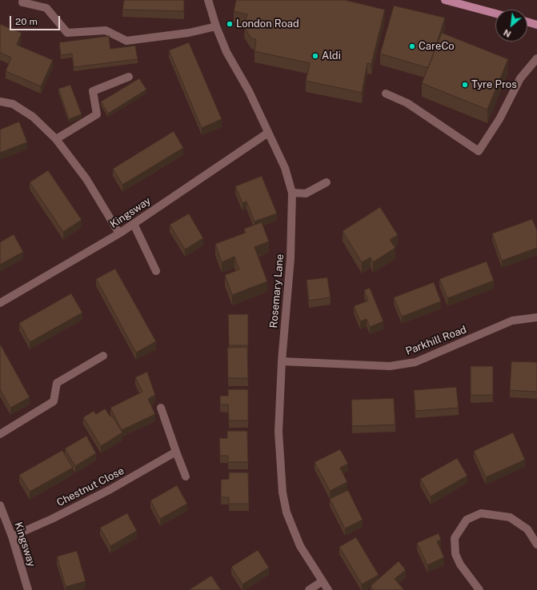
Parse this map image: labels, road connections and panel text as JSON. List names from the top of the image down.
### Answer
{
  "streets": {
    "street": [
      "Kingsway",
      "Rosemary Lane",
      "Parkhill Road",
      "Chestnut Close"
    ]
  },
  "crossings": [
    ["Kingsway", "Rosemary Lane"],
    ["Kingsway", "Chestnut Close"],
    ["Rosemary Lane", "Parkhill Road"]
  ],
  "places": [
    "London Road",
    "CareCo",
    "Aldi",
    "Tyre Pros"
  ],
  "scale_bar": "20 m",
  "north": "bottom left"
}
